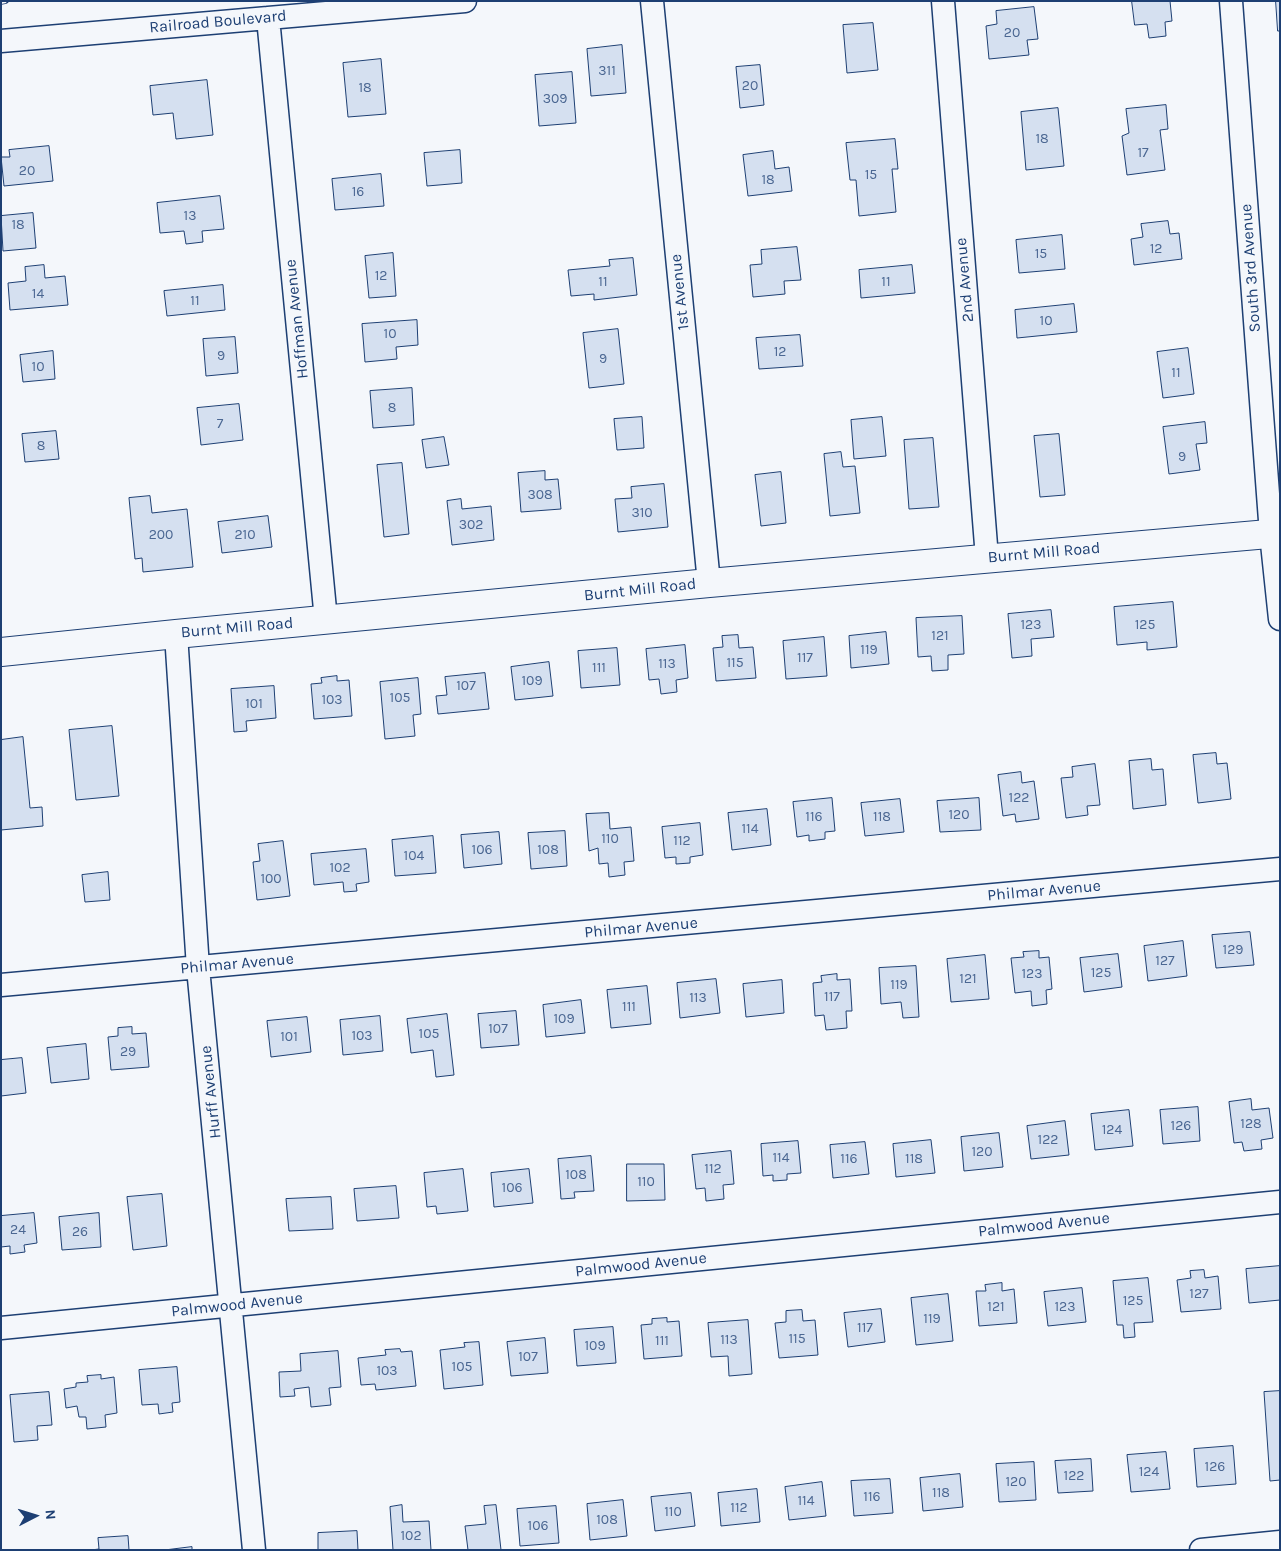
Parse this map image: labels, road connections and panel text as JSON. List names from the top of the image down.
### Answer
{
  "streets": {
    "main road": ["Burnt Mill Road"],
    "street": [
      "Railroad Boulevard",
      "South 3rd Avenue",
      "2nd Avenue",
      "1st Avenue",
      "Hoffman Avenue",
      "Philmar Avenue",
      "Hurff Avenue",
      "Palmwood Avenue"
    ]
  },
  "crossings": [
    ["Railroad Boulevard", "Hoffman Avenue"],
    ["South 3rd Avenue", "Burnt Mill Road"],
    ["2nd Avenue", "Burnt Mill Road"],
    ["1st Avenue", "Burnt Mill Road"],
    ["Hoffman Avenue", "Burnt Mill Road"],
    ["Burnt Mill Road", "Hurff Avenue"],
    ["Philmar Avenue", "Hurff Avenue"],
    ["Hurff Avenue", "Palmwood Avenue"]
  ],
  "house_numbers": [
    "20",
    "311",
    "20",
    "18",
    "309",
    "18",
    "17",
    "20",
    "15",
    "18",
    "16",
    "13",
    "18",
    "12",
    "15",
    "12",
    "11",
    "11",
    "14",
    "11",
    "10",
    "10",
    "12",
    "9",
    "9",
    "10",
    "11",
    "8",
    "7",
    "8",
    "9",
    "308",
    "310",
    "302",
    "200",
    "210",
    "123",
    "125",
    "121",
    "119",
    "117",
    "115",
    "113",
    "111",
    "109",
    "107",
    "105",
    "103",
    "101",
    "122",
    "120",
    "116",
    "118",
    "114",
    "110",
    "112",
    "106",
    "108",
    "104",
    "102",
    "100",
    "129",
    "127",
    "125",
    "123",
    "121",
    "119",
    "117",
    "113",
    "111",
    "109",
    "107",
    "105",
    "103",
    "101",
    "29",
    "128",
    "126",
    "124",
    "122",
    "120",
    "114",
    "116",
    "118",
    "112",
    "108",
    "110",
    "106",
    "24",
    "26",
    "127",
    "125",
    "121",
    "123",
    "119",
    "117",
    "115",
    "113",
    "111",
    "109",
    "107",
    "105",
    "103",
    "126",
    "124",
    "122",
    "120",
    "118",
    "116",
    "114",
    "112",
    "110",
    "108",
    "106",
    "102"
  ],
  "north": "right"
}
